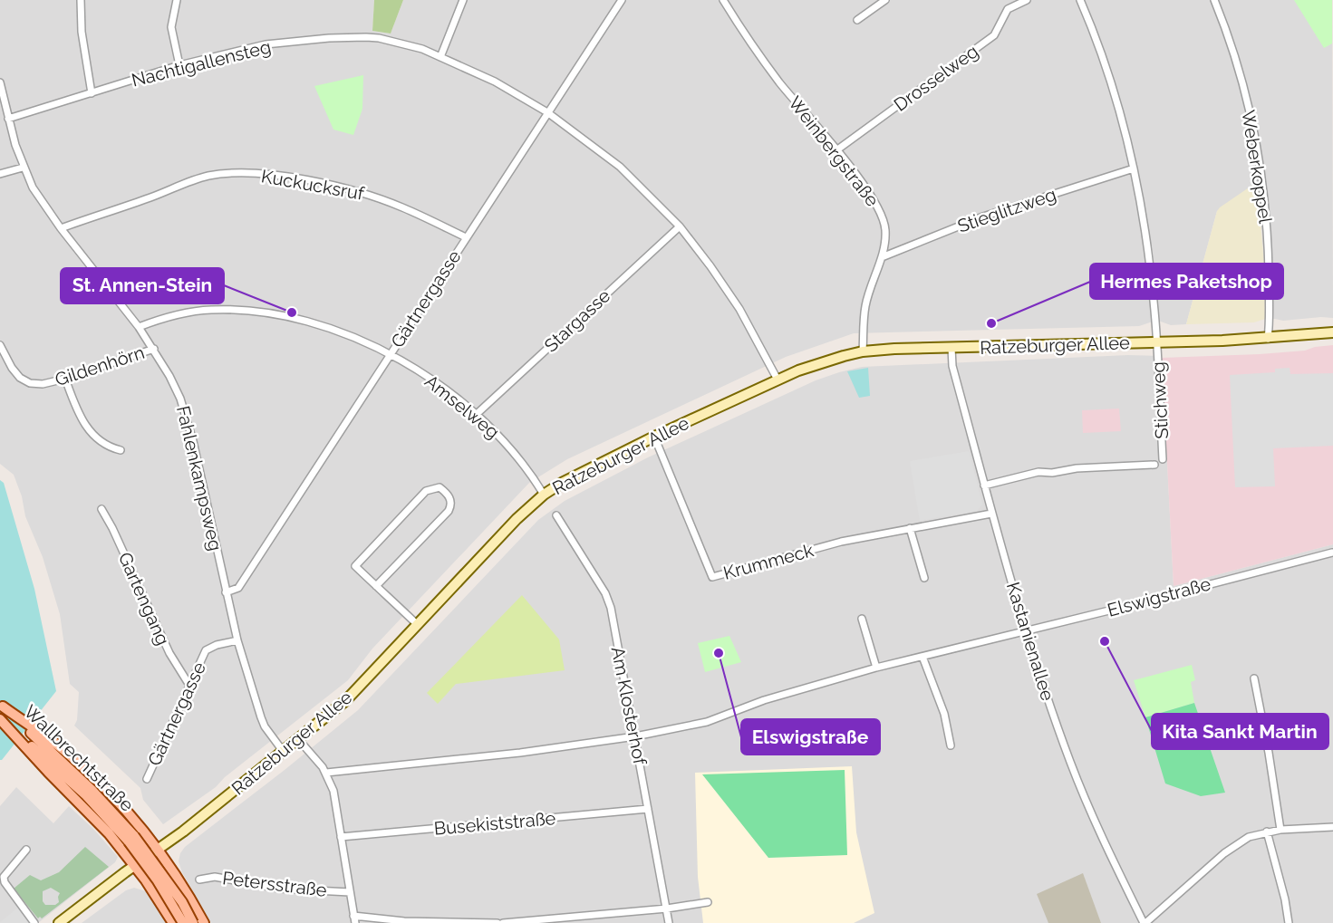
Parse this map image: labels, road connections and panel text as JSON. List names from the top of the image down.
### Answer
{
  "streets": {
    "main road": ["Ratzeburger Allee", "Wallbrechtstraße"],
    "street": [
      "Nachtigallensteg",
      "Drosselweg",
      "Weinbergstraße",
      "Weberkoppel",
      "Kuckucksruf",
      "Stieglitzweg",
      "Gärtnergasse",
      "Stargasse",
      "Gildenhörn",
      "Stichweg",
      "Amselweg",
      "Fahlenkampsweg",
      "Krummeck",
      "Elswigstraße",
      "Gartengang",
      "Kastanienallee",
      "Am Klosterhof",
      "Busekiststraße",
      "Petersstraße"
    ]
  },
  "crossings": [
    ["Nachtigallensteg", "Gärtnergasse"],
    ["Nachtigallensteg", "Stargasse"],
    ["Nachtigallensteg", "Ratzeburger Allee"],
    ["Nachtigallensteg", "Fahlenkampsweg"],
    ["Drosselweg", "Weinbergstraße"],
    ["Weinbergstraße", "Stieglitzweg"],
    ["Weinbergstraße", "Ratzeburger Allee"],
    ["Weberkoppel", "Ratzeburger Allee"],
    ["Kuckucksruf", "Gärtnergasse"],
    ["Kuckucksruf", "Fahlenkampsweg"],
    ["Stieglitzweg", "Stichweg"],
    ["Gärtnergasse", "Amselweg"],
    ["Gärtnergasse", "Fahlenkampsweg"],
    ["Gärtnergasse", "Gartengang"],
    ["Stargasse", "Amselweg"],
    ["Ratzeburger Allee", "Stichweg"],
    ["Ratzeburger Allee", "Amselweg"],
    ["Ratzeburger Allee", "Fahlenkampsweg"],
    ["Ratzeburger Allee", "Krummeck"],
    ["Ratzeburger Allee", "Kastanienallee"],
    ["Gildenhörn", "Fahlenkampsweg"],
    ["Amselweg", "Fahlenkampsweg"],
    ["Krummeck", "Kastanienallee"],
    ["Elswigstraße", "Kastanienallee"],
    ["Elswigstraße", "Am Klosterhof"],
    ["Am Klosterhof", "Busekiststraße"]
  ],
  "places": [
    "St. Annen-Stein",
    "Hermes Paketshop",
    "Kita Sankt Martin",
    "Elswigstraße"
  ]
}
